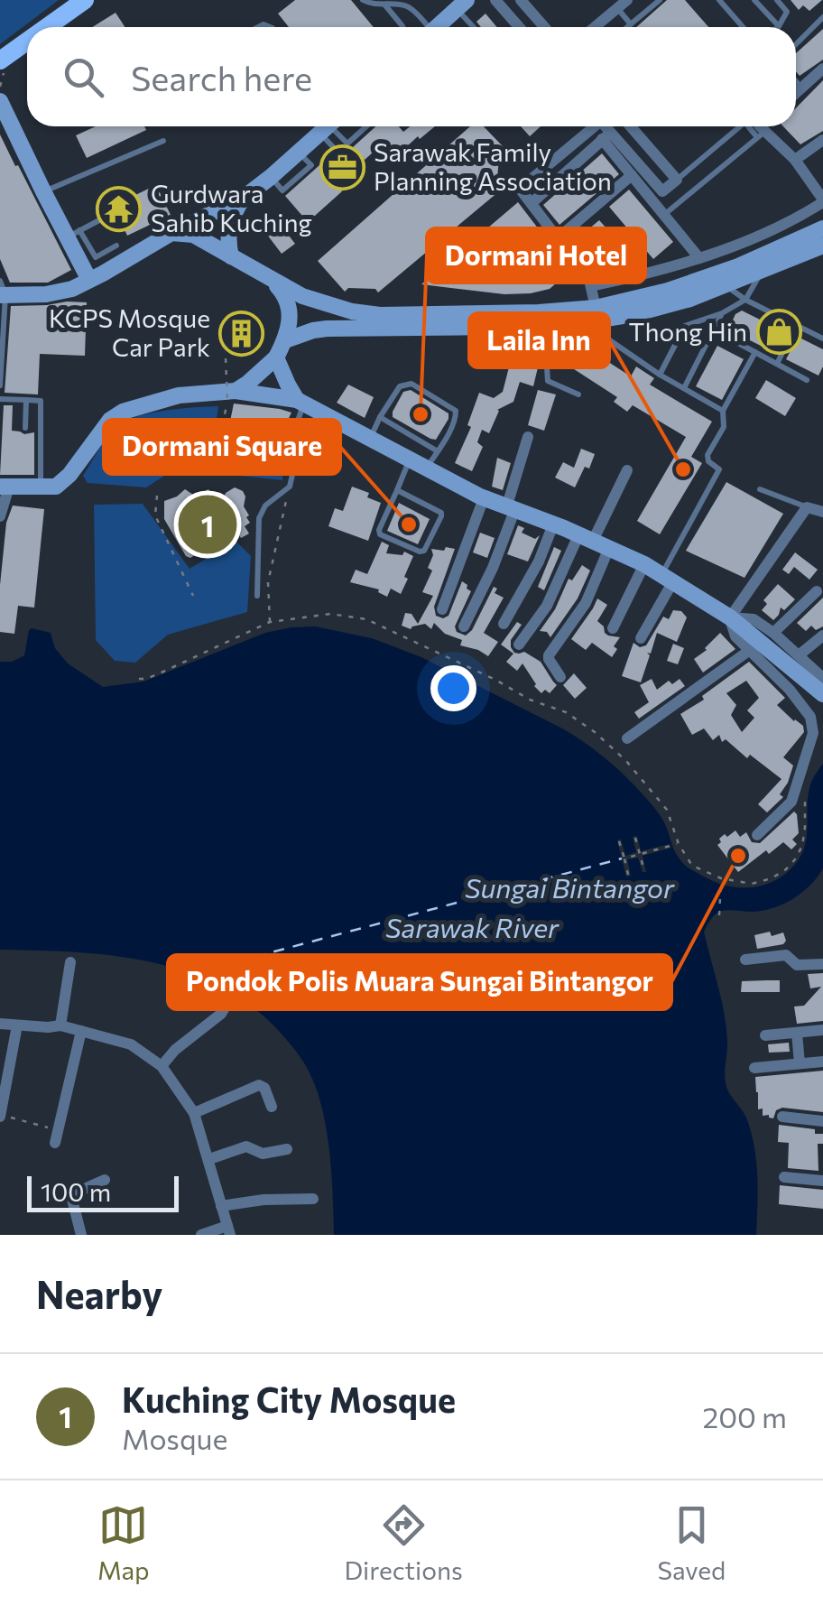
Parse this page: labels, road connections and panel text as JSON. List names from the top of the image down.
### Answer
{
  "water": ["Sungai Bintangor", "Sarawak River"],
  "places": {
    "office": ["Sarawak Family Planning Association"],
    "temple": ["Gurdwara Sahib Kuching"],
    "shop": ["Thong Hin"],
    "building": ["KCPS Mosque Car Park"],
    "other": [
      "Dormani Hotel",
      "Laila Inn",
      "Dormani Square",
      "Pondok Polis Muara Sungai Bintangor"
    ]
  },
  "scale_bar": "100 m",
  "page": {
    "search": "Search here",
    "pins": "1",
    "scale": "100 m",
    "heading": "Nearby",
    "list": [
      {
        "mark": "1",
        "name": "Kuching City Mosque",
        "note": "Mosque",
        "value": "200 m"
      }
    ],
    "nav": ["Map", "Directions", "Saved"]
  }
}
